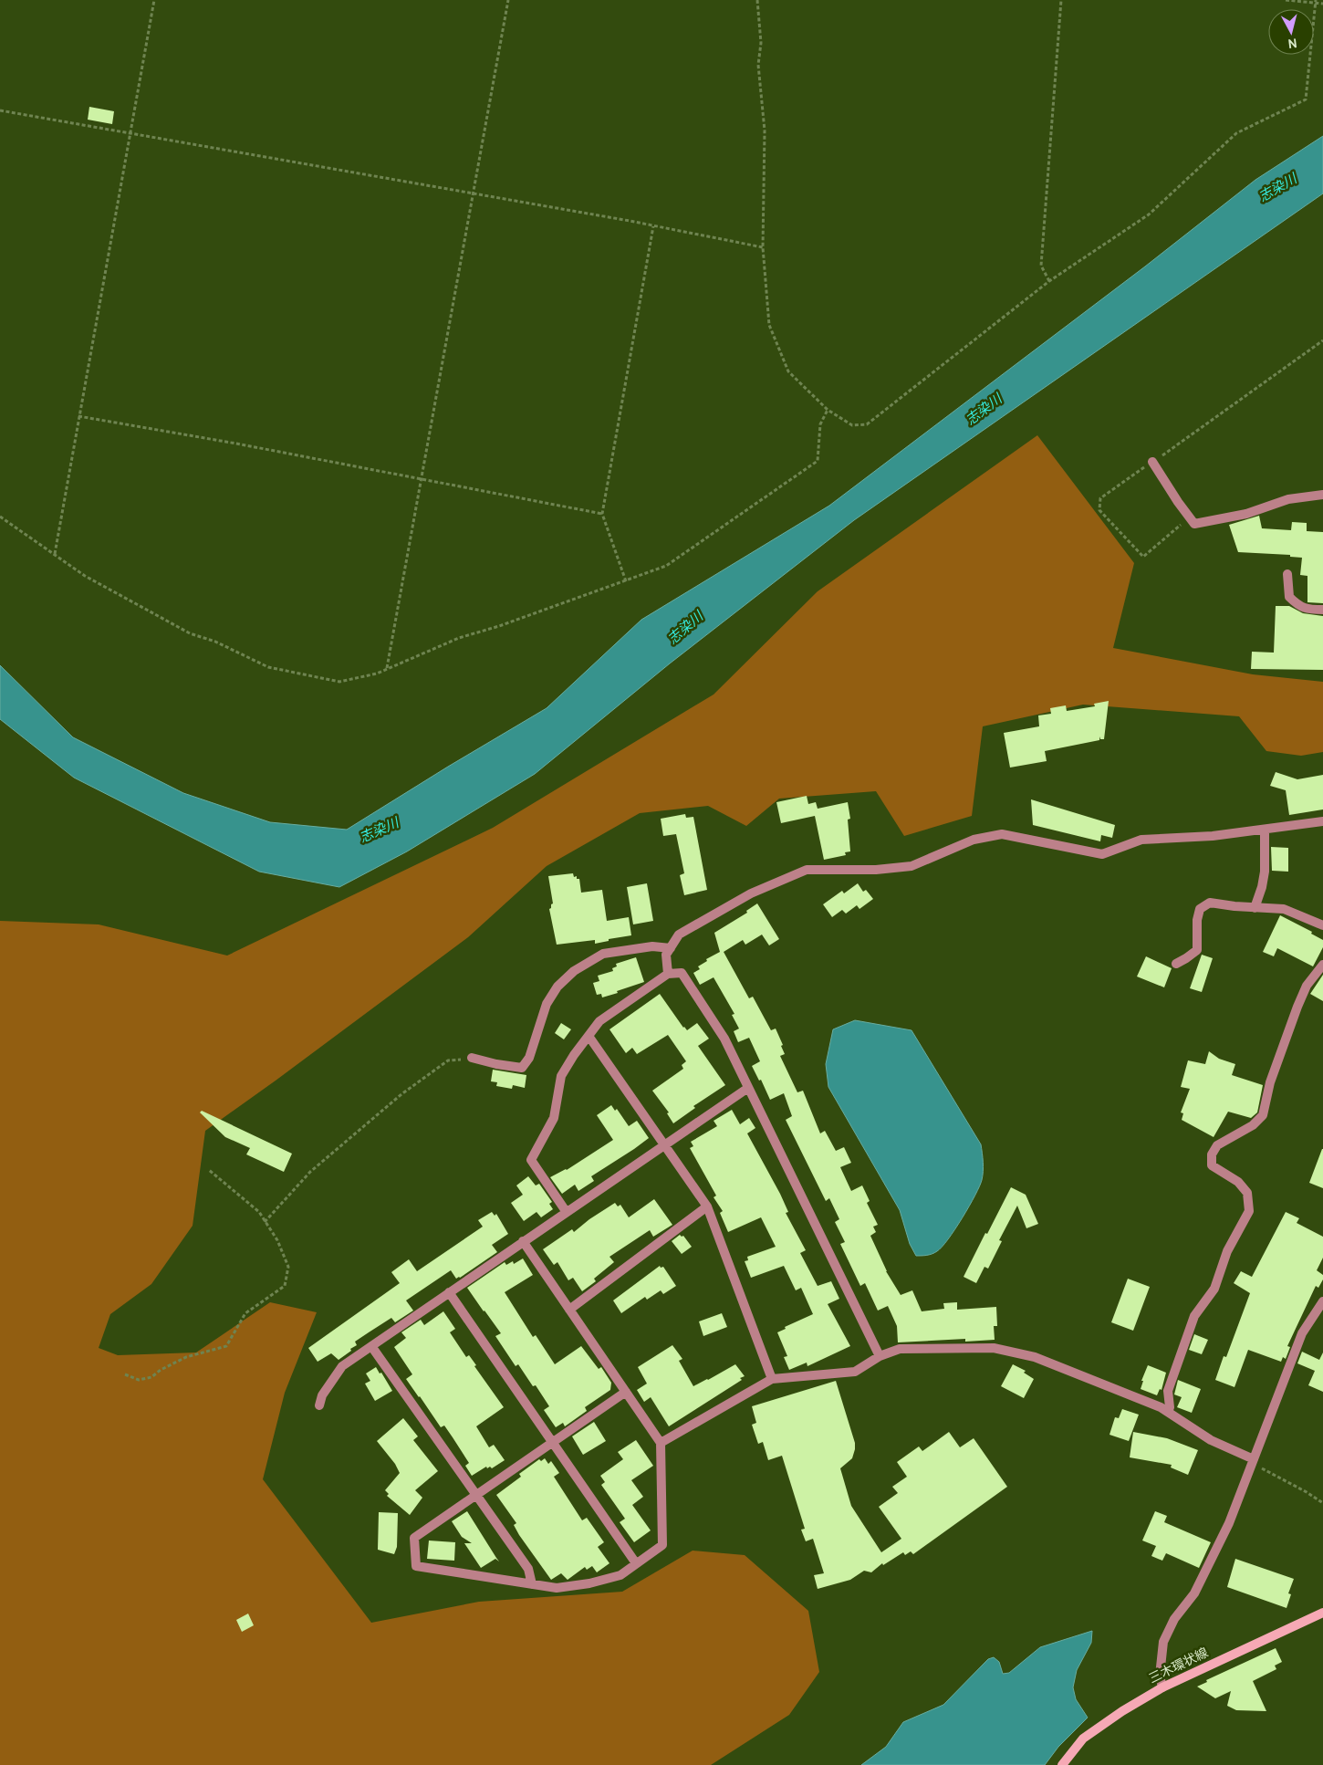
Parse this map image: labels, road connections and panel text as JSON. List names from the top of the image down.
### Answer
{
  "streets": {
    "main road": ["三木環状線"]
  },
  "water": ["志染川"],
  "north": "bottom"
}
